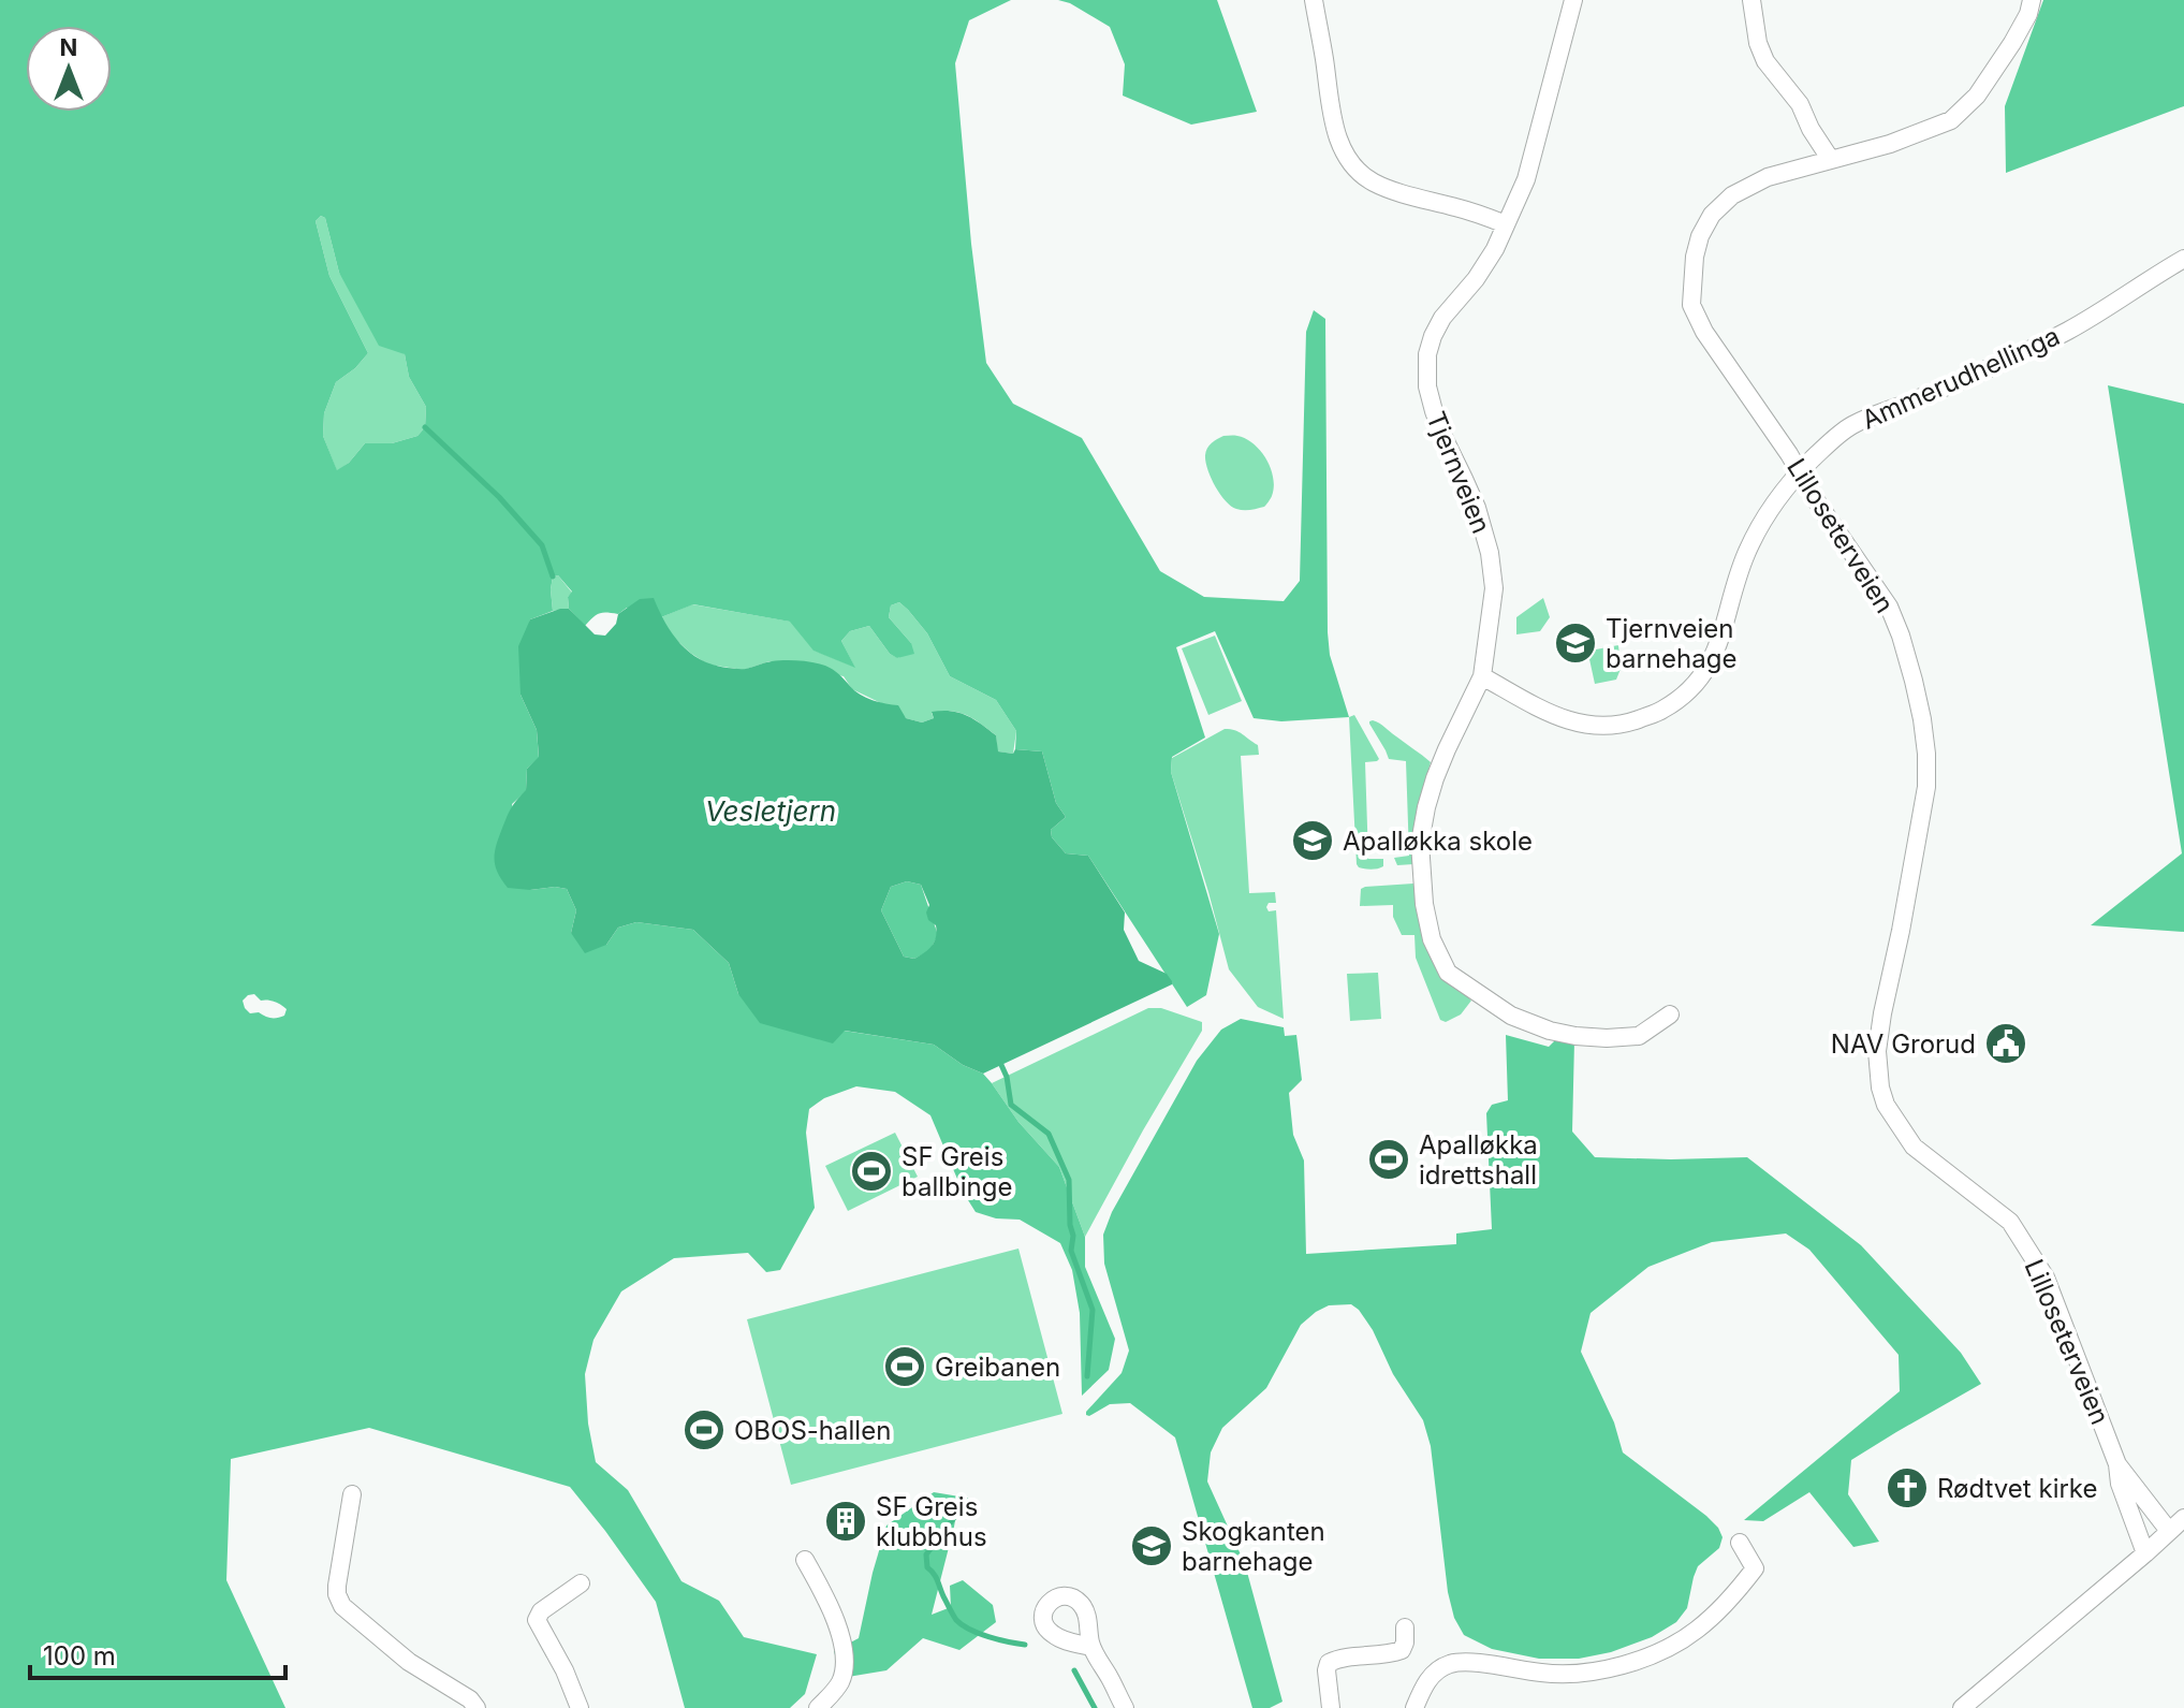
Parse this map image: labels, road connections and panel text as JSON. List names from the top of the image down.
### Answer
{
  "streets": {
    "street": ["Ammerudhellinga", "Tjernveien", "Lilloseterveien"]
  },
  "crossings": [
    ["Ammerudhellinga", "Tjernveien"],
    ["Ammerudhellinga", "Lilloseterveien"]
  ],
  "water": ["Vesletjern"],
  "places": {
    "school or university": ["Tjernveien barnehage", "Apalløkka skole", "Skogkanten barnehage"],
    "public building": ["NAV Grorud"],
    "sports": [
      "Apalløkka idrettshall",
      "SF Greis ballbinge",
      "Greibanen",
      "OBOS-hallen"
    ],
    "church": ["Rødtvet kirke"],
    "building": ["SF Greis klubbhus"]
  },
  "scale_bar": "100 m",
  "north": "top"
}
